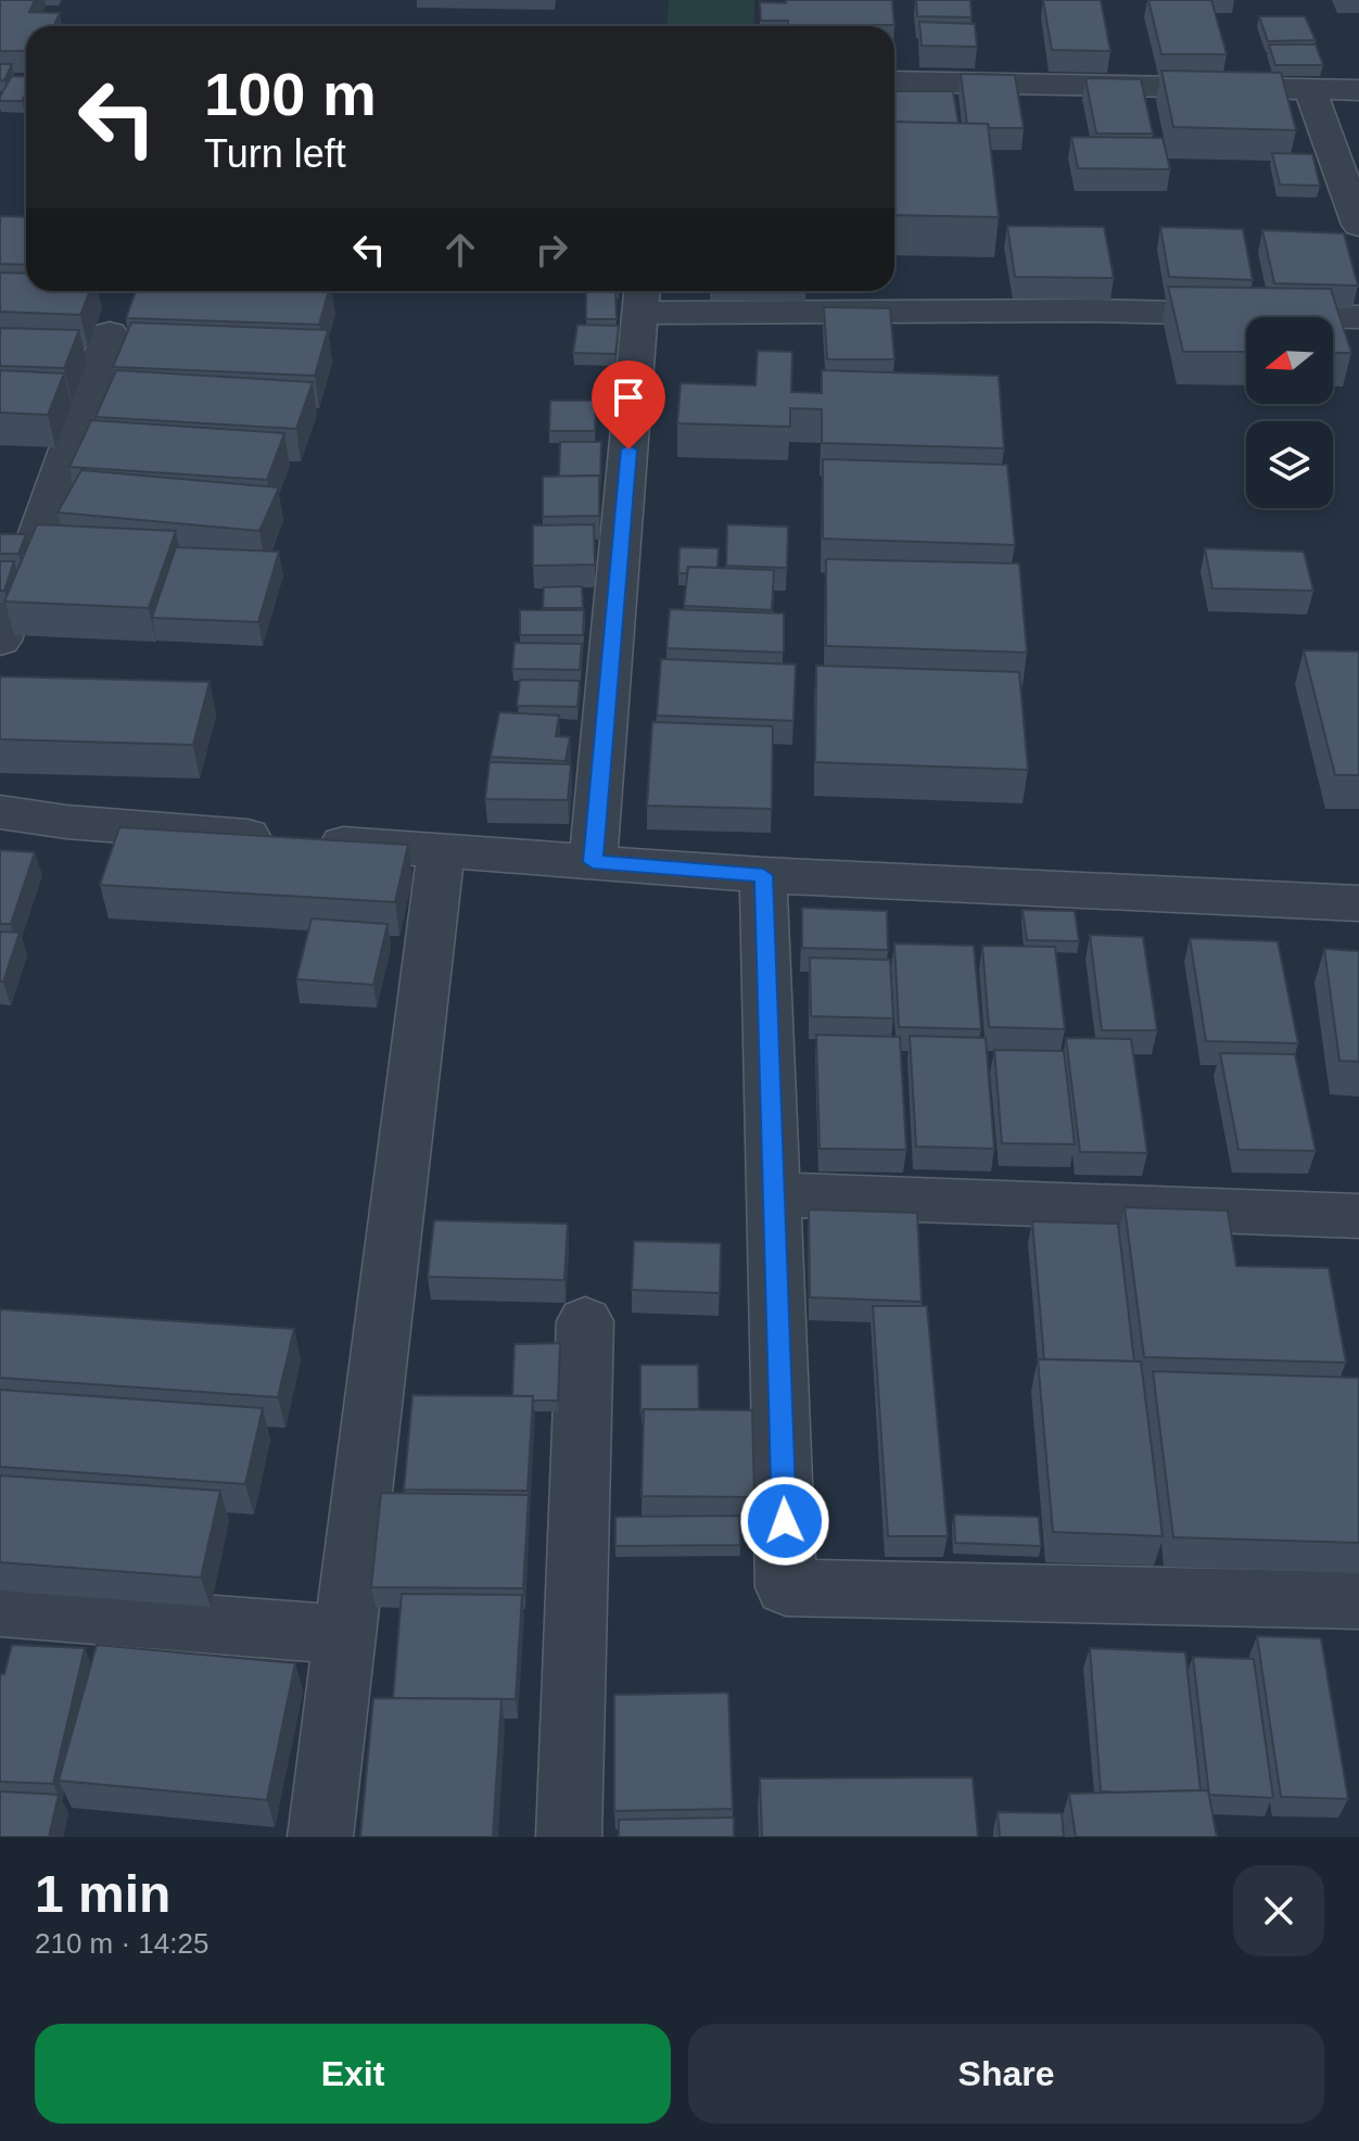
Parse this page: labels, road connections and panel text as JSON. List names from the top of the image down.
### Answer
{
  "north": "left",
  "page": {
    "turn": ["100 m", "Turn left"],
    "heading": ["1 min", "210 m · 14:25"],
    "buttons": ["Exit", "Share"]
  }
}
